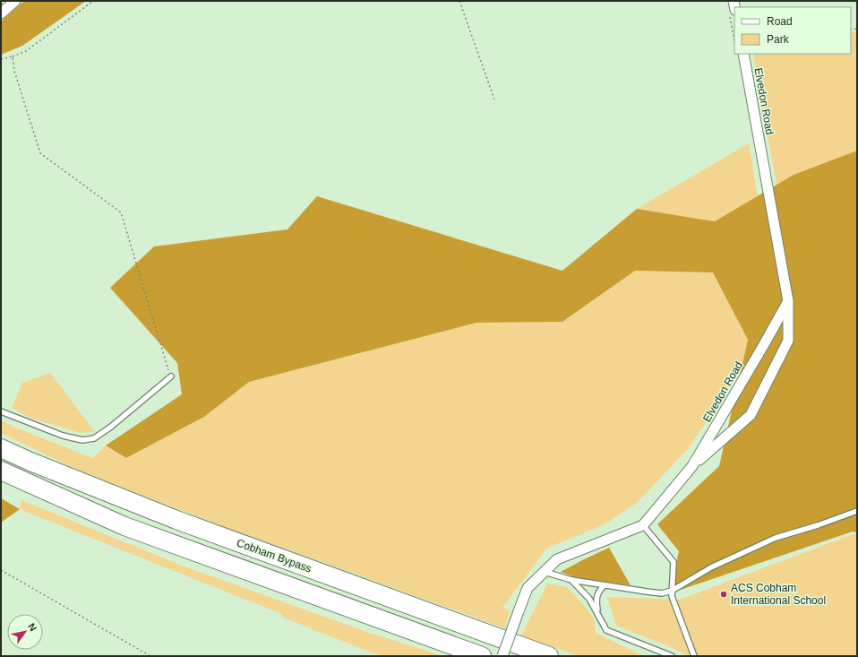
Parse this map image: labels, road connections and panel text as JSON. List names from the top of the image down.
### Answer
{
  "streets": {
    "highway": ["Cobham Bypass"],
    "street": ["Elvedon Road"]
  },
  "places": ["ACS Cobham International School"],
  "legend": ["Road", "Park"],
  "north": "top right"
}
